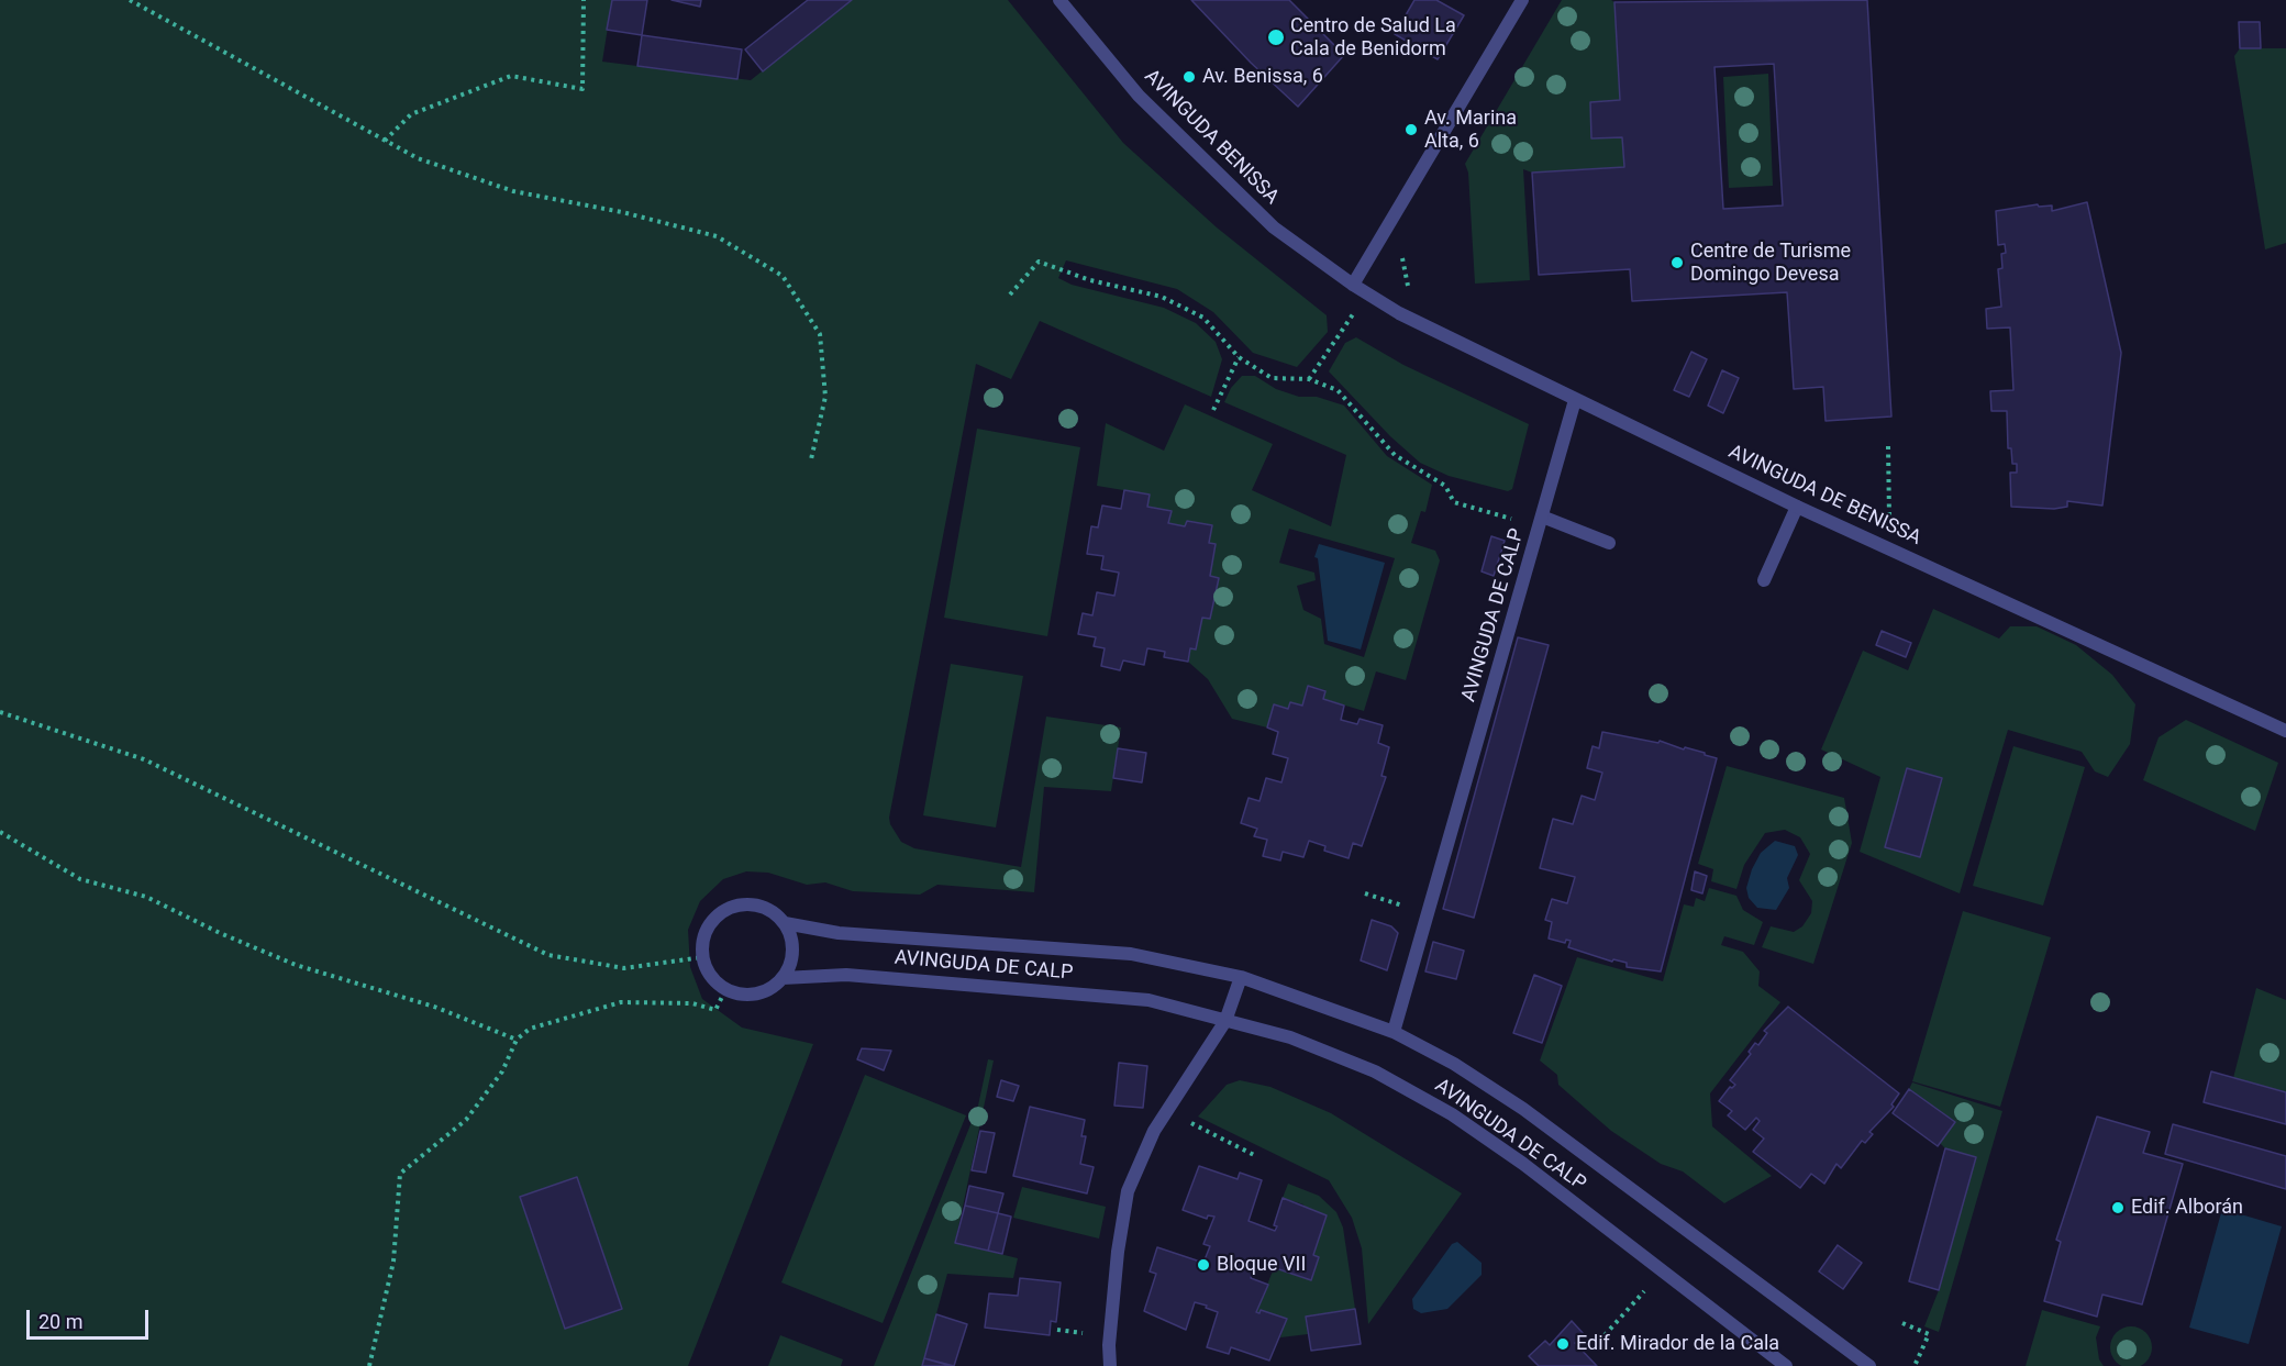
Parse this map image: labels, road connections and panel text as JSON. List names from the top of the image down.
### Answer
{
  "streets": {
    "street": ["AVINGUDA BENISSA", "AVINGUDA DE BENISSA", "AVINGUDA DE CALP"]
  },
  "crossings": [
    ["AVINGUDA BENISSA", "AVINGUDA DE BENISSA"],
    ["AVINGUDA DE BENISSA", "AVINGUDA DE CALP"]
  ],
  "places": [
    "Centro de Salud La Cala de Benidorm",
    "Av. Benissa, 6",
    "Av. Marina Alta, 6",
    "Centre de Turisme Domingo Devesa",
    "Edif. Alborán",
    "Bloque VII",
    "Edif. Mirador de la Cala"
  ],
  "scale_bar": "20 m"
}
